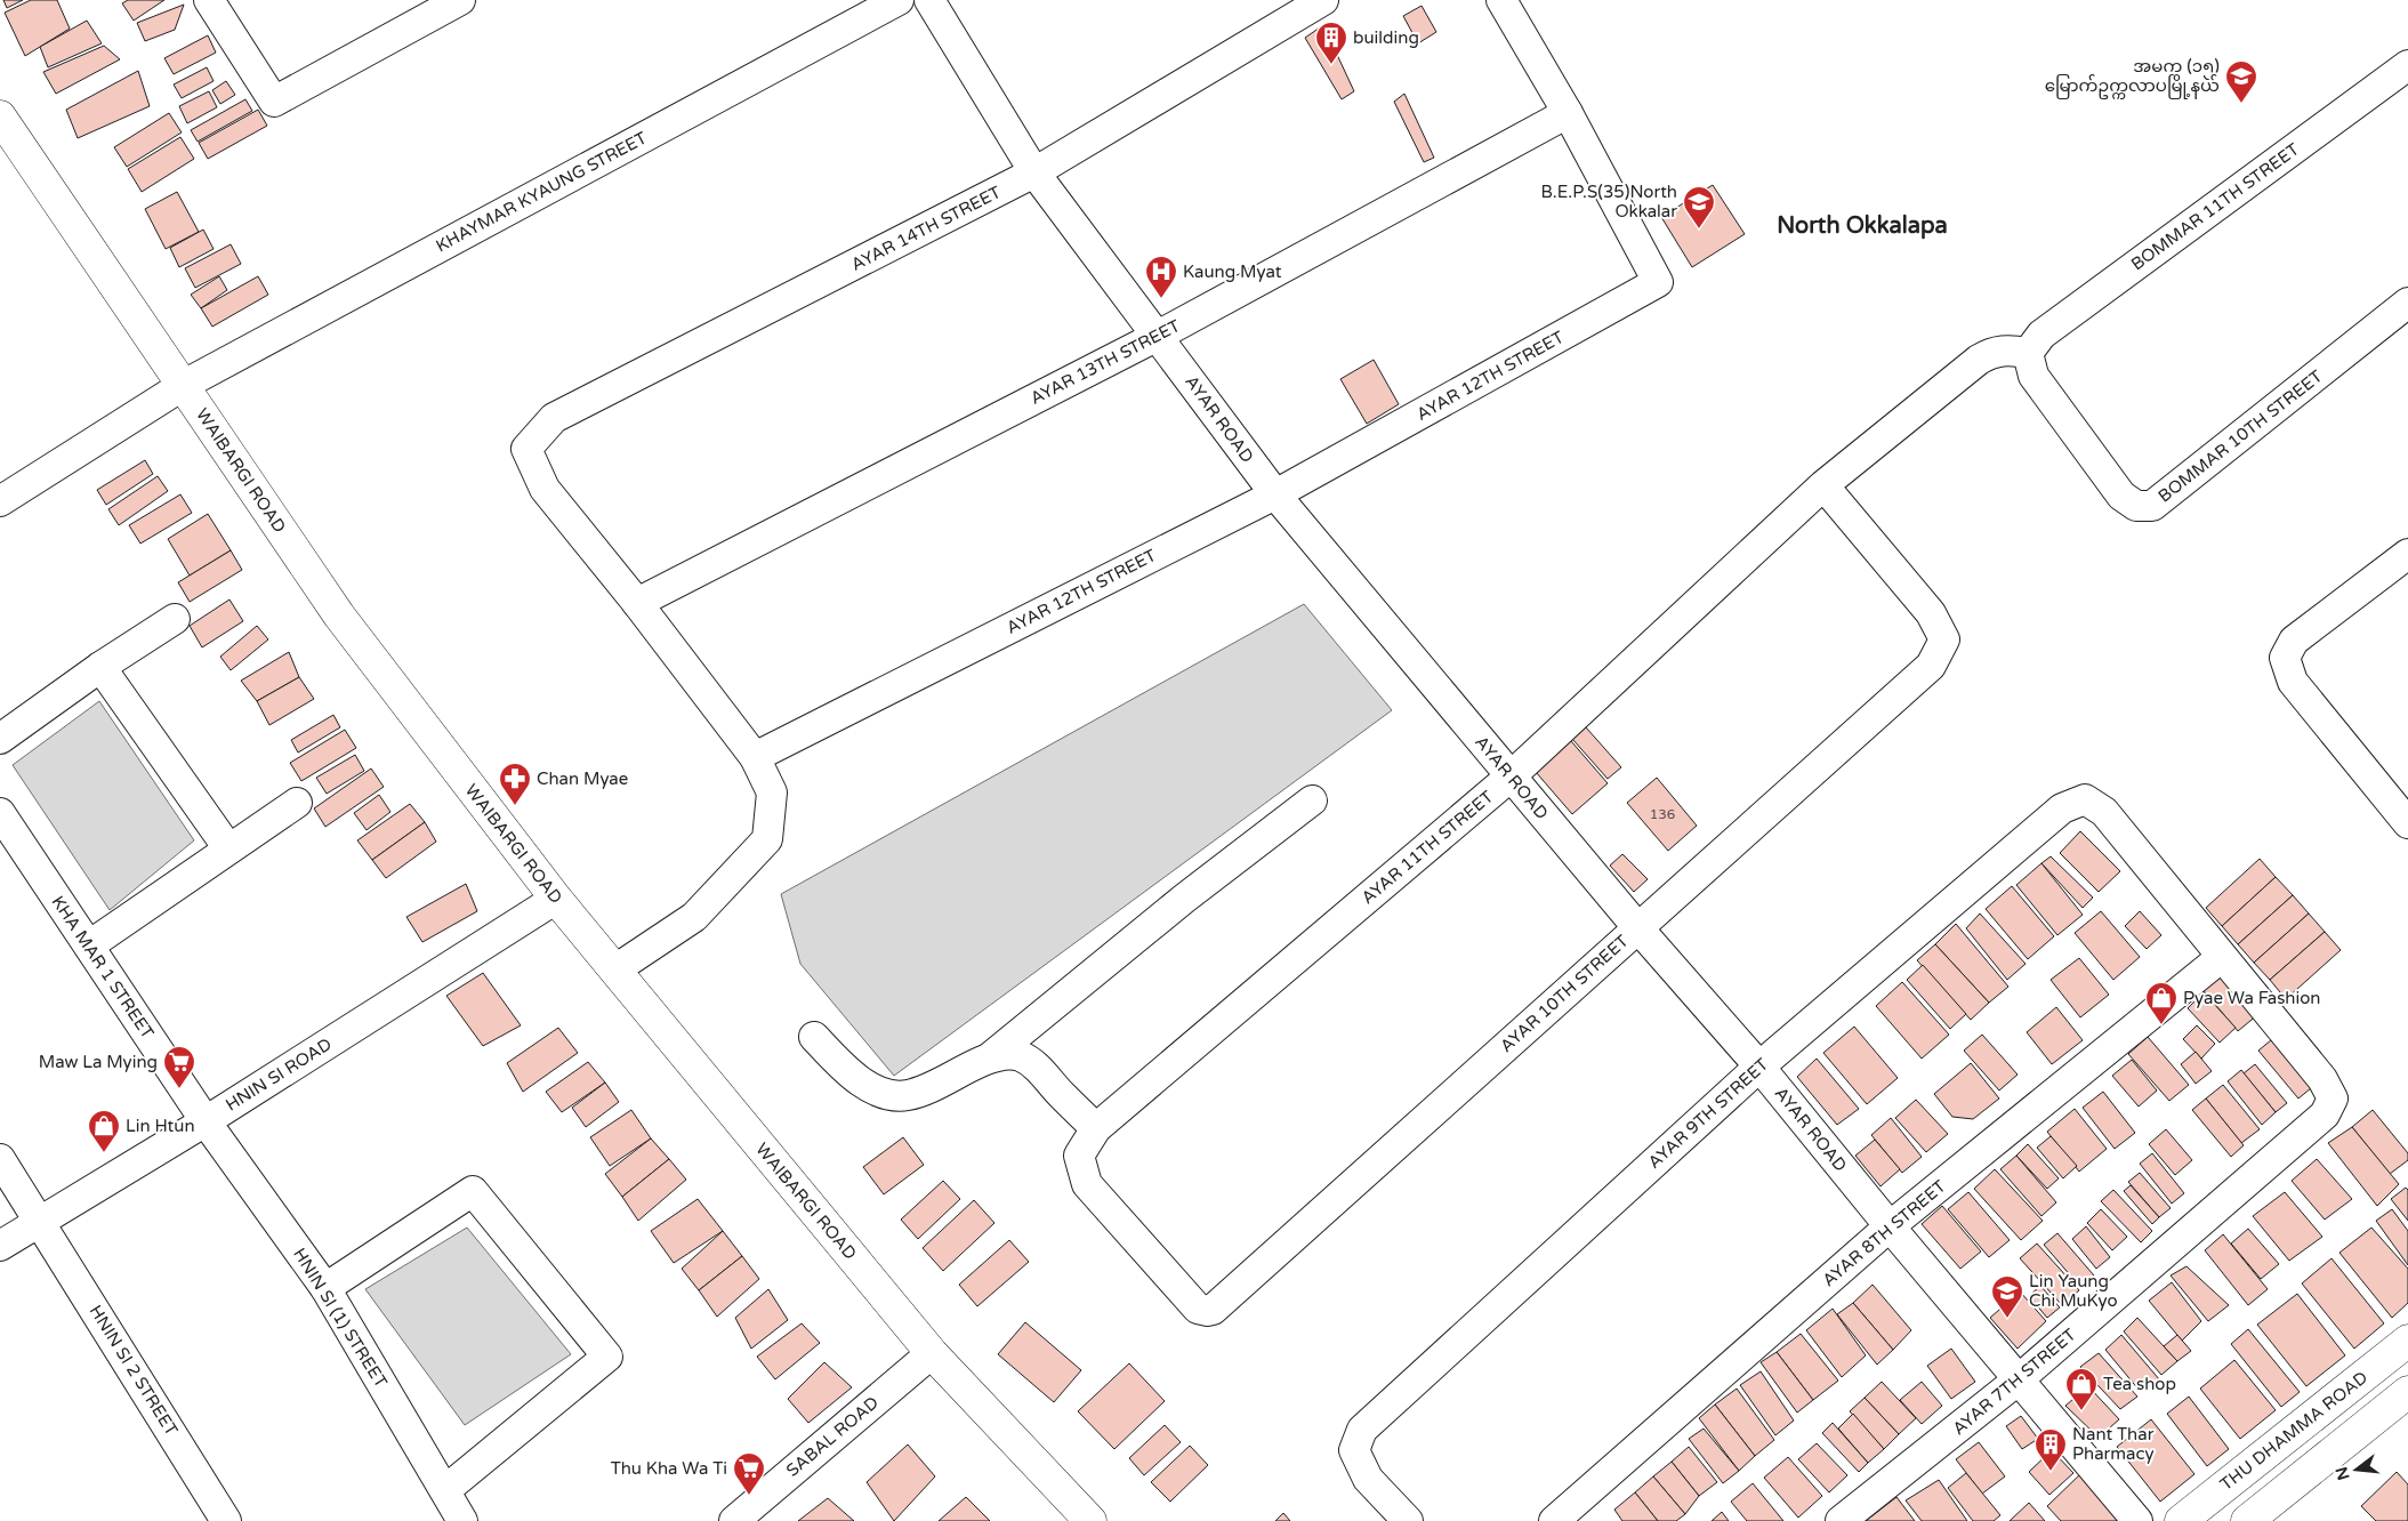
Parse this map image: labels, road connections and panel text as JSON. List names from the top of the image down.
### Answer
{
  "streets": {
    "main road": ["WAIBARGI ROAD", "THU DHAMMA ROAD"],
    "street": [
      "KHAYMAR KYAUNG STREET",
      "BOMMAR 11TH STREET",
      "AYAR 14TH STREET",
      "AYAR 13TH STREET",
      "AYAR 12TH STREET",
      "AYAR ROAD",
      "BOMMAR 10TH STREET",
      "AYAR 11TH STREET",
      "KHA MAR 1 STREET",
      "AYAR 10TH STREET",
      "HNIN SI ROAD",
      "AYAR 9TH STREET",
      "AYAR 8TH STREET",
      "HNIN SI (1) STREET",
      "HNIN SI 2 STREET",
      "AYAR 7TH STREET",
      "SABAL ROAD"
    ]
  },
  "crossings": [
    ["KHAYMAR KYAUNG STREET", "WAIBARGI ROAD"],
    ["BOMMAR 11TH STREET", "BOMMAR 10TH STREET"],
    ["BOMMAR 11TH STREET", "AYAR 11TH STREET"],
    ["AYAR 14TH STREET", "AYAR 13TH STREET"],
    ["AYAR 14TH STREET", "AYAR ROAD"],
    ["AYAR 13TH STREET", "AYAR 12TH STREET"],
    ["AYAR 13TH STREET", "AYAR ROAD"],
    ["AYAR 12TH STREET", "AYAR ROAD"],
    ["AYAR ROAD", "AYAR 11TH STREET"],
    ["AYAR ROAD", "AYAR 10TH STREET"],
    ["AYAR ROAD", "AYAR 9TH STREET"],
    ["AYAR ROAD", "AYAR 8TH STREET"],
    ["AYAR ROAD", "AYAR 7TH STREET"],
    ["BOMMAR 10TH STREET", "AYAR 11TH STREET"],
    ["WAIBARGI ROAD", "HNIN SI ROAD"],
    ["WAIBARGI ROAD", "SABAL ROAD"],
    ["AYAR 11TH STREET", "AYAR 10TH STREET"],
    ["KHA MAR 1 STREET", "HNIN SI ROAD"],
    ["KHA MAR 1 STREET", "HNIN SI (1) STREET"],
    ["HNIN SI ROAD", "HNIN SI (1) STREET"],
    ["HNIN SI ROAD", "HNIN SI 2 STREET"],
    ["AYAR 9TH STREET", "AYAR 8TH STREET"],
    ["AYAR 9TH STREET", "AYAR 7TH STREET"],
    ["AYAR 8TH STREET", "AYAR 7TH STREET"]
  ],
  "districts": ["North Okkalapa"],
  "places": {
    "building": ["building", "Nant Thar Pharmacy"],
    "school or university": ["အမက (၁၅) မြောက်ဥက္ကလာပမြို့နယ်", "B.E.P.S(35)North Okkalar", "Lin Yaung Chi MuKyo"],
    "hospital": ["Kaung Myat"],
    "pharmacy": ["Chan Myae"],
    "shop": ["Pyae Wa Fashion", "Lin Htun", "Tea shop"],
    "supermarket": ["Maw La Mying", "Thu Kha Wa Ti"]
  },
  "house_numbers": ["136"],
  "north": "left"
}
